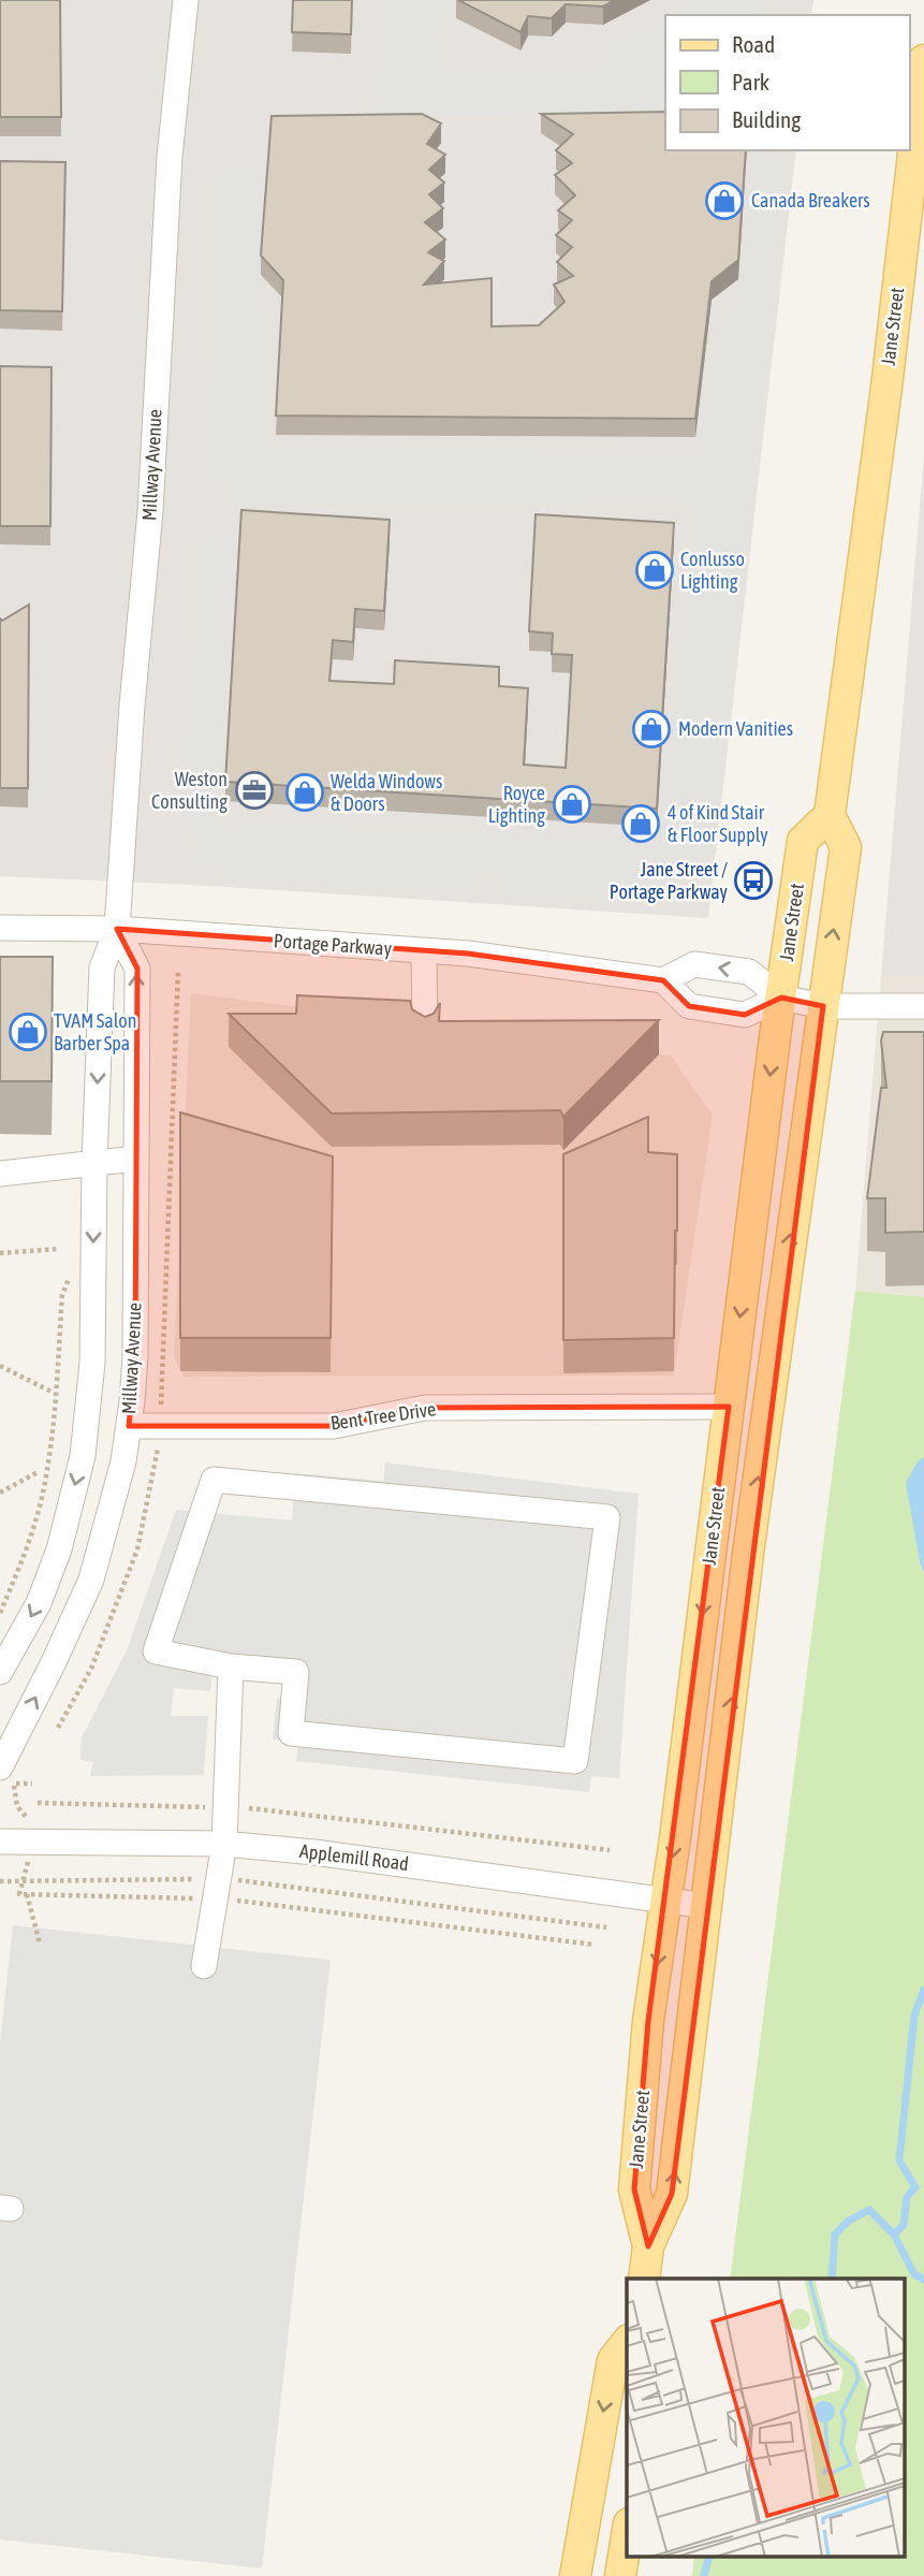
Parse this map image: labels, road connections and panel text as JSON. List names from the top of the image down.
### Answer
{
  "streets": {
    "main road": ["Jane Street"],
    "street": [
      "Millway Avenue",
      "Portage Parkway",
      "Bent Tree Drive",
      "Applemill Road"
    ]
  },
  "crossings": [
    ["Jane Street", "Bent Tree Drive"],
    ["Jane Street", "Applemill Road"],
    ["Millway Avenue", "Portage Parkway"],
    ["Millway Avenue", "Bent Tree Drive"]
  ],
  "places": {
    "shop": [
      "Canada Breakers",
      "Conlusso Lighting",
      "Modern Vanities",
      "Welda Windows & Doors",
      "Royce Lighting",
      "4 of Kind Stair & Floor Supply",
      "TVAM Salon Barber Spa"
    ],
    "office": ["Weston Consulting"],
    "bus stop": ["Jane Street / Portage Parkway"]
  },
  "legend": ["Road", "Park", "Building"]
}
